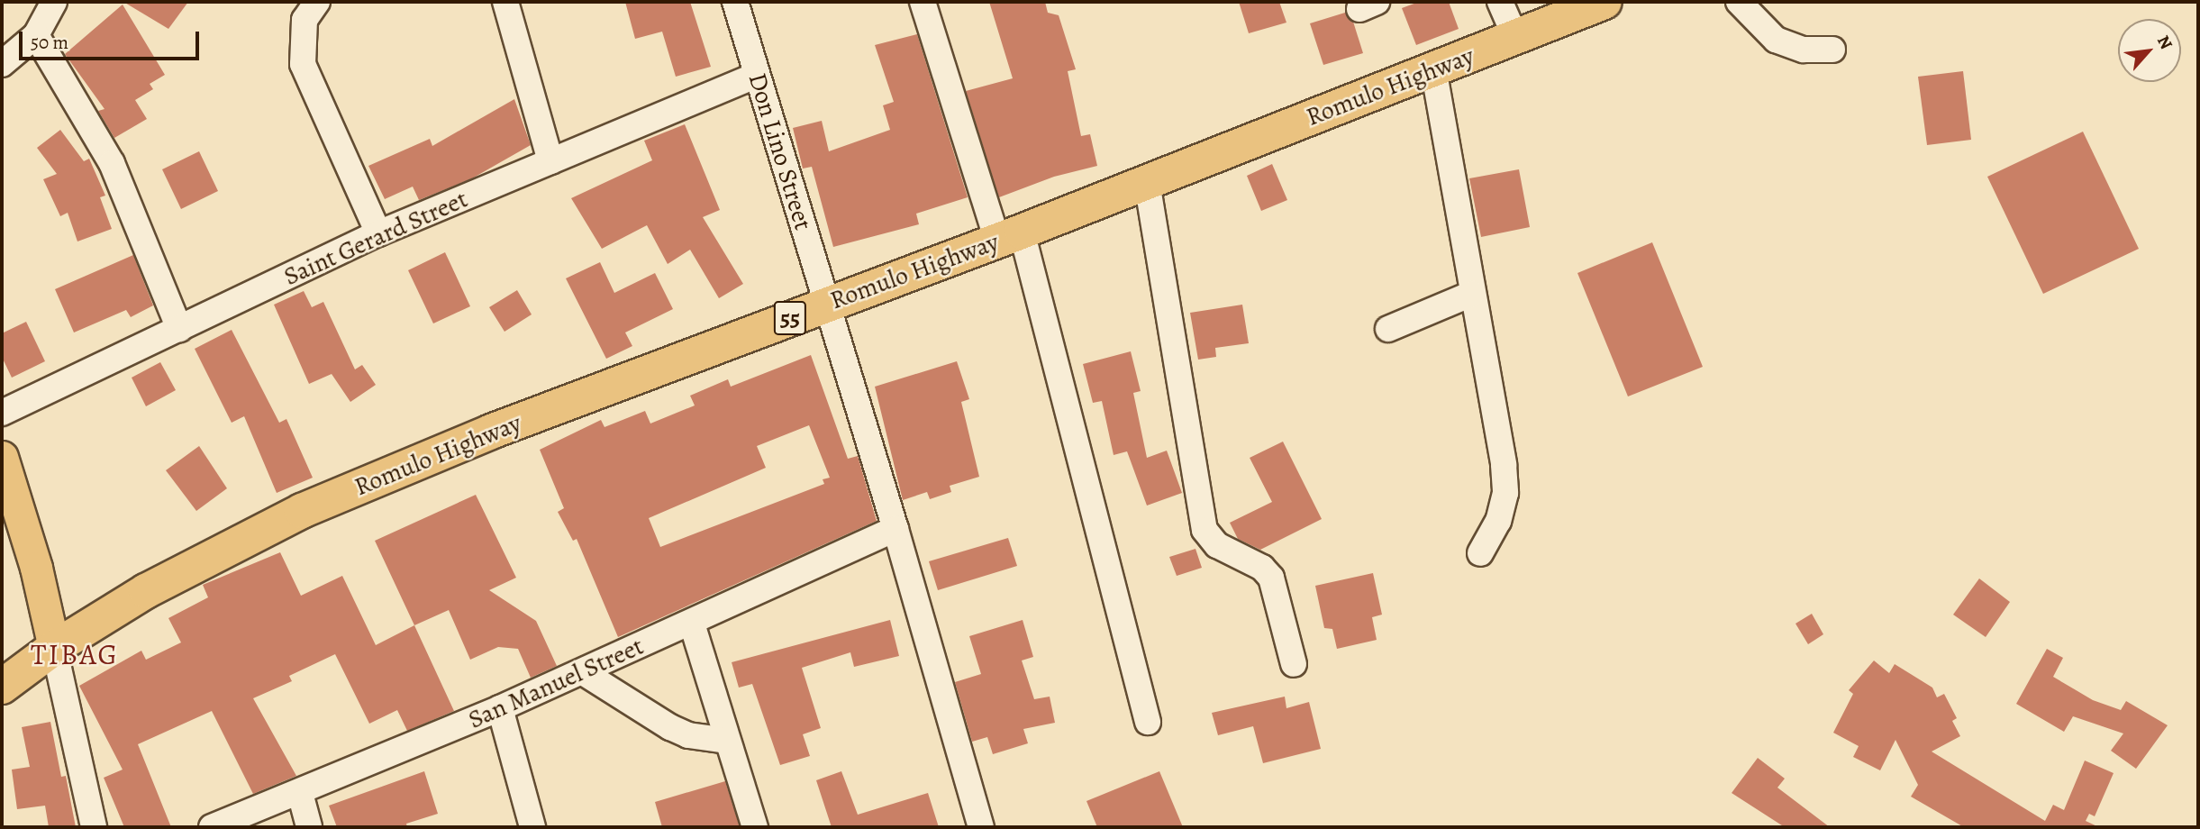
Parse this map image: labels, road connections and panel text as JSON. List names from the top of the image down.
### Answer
{
  "streets": {
    "highway": ["Romulo Highway", "55"],
    "street": ["Don Lino Street", "Saint Gerard Street", "San Manuel Street"]
  },
  "crossings": [
    ["Romulo Highway", "Don Lino Street"],
    ["Don Lino Street", "Saint Gerard Street"],
    ["Don Lino Street", "San Manuel Street"]
  ],
  "districts": ["TIBAG"],
  "scale_bar": "50 m",
  "north": "top right"
}
